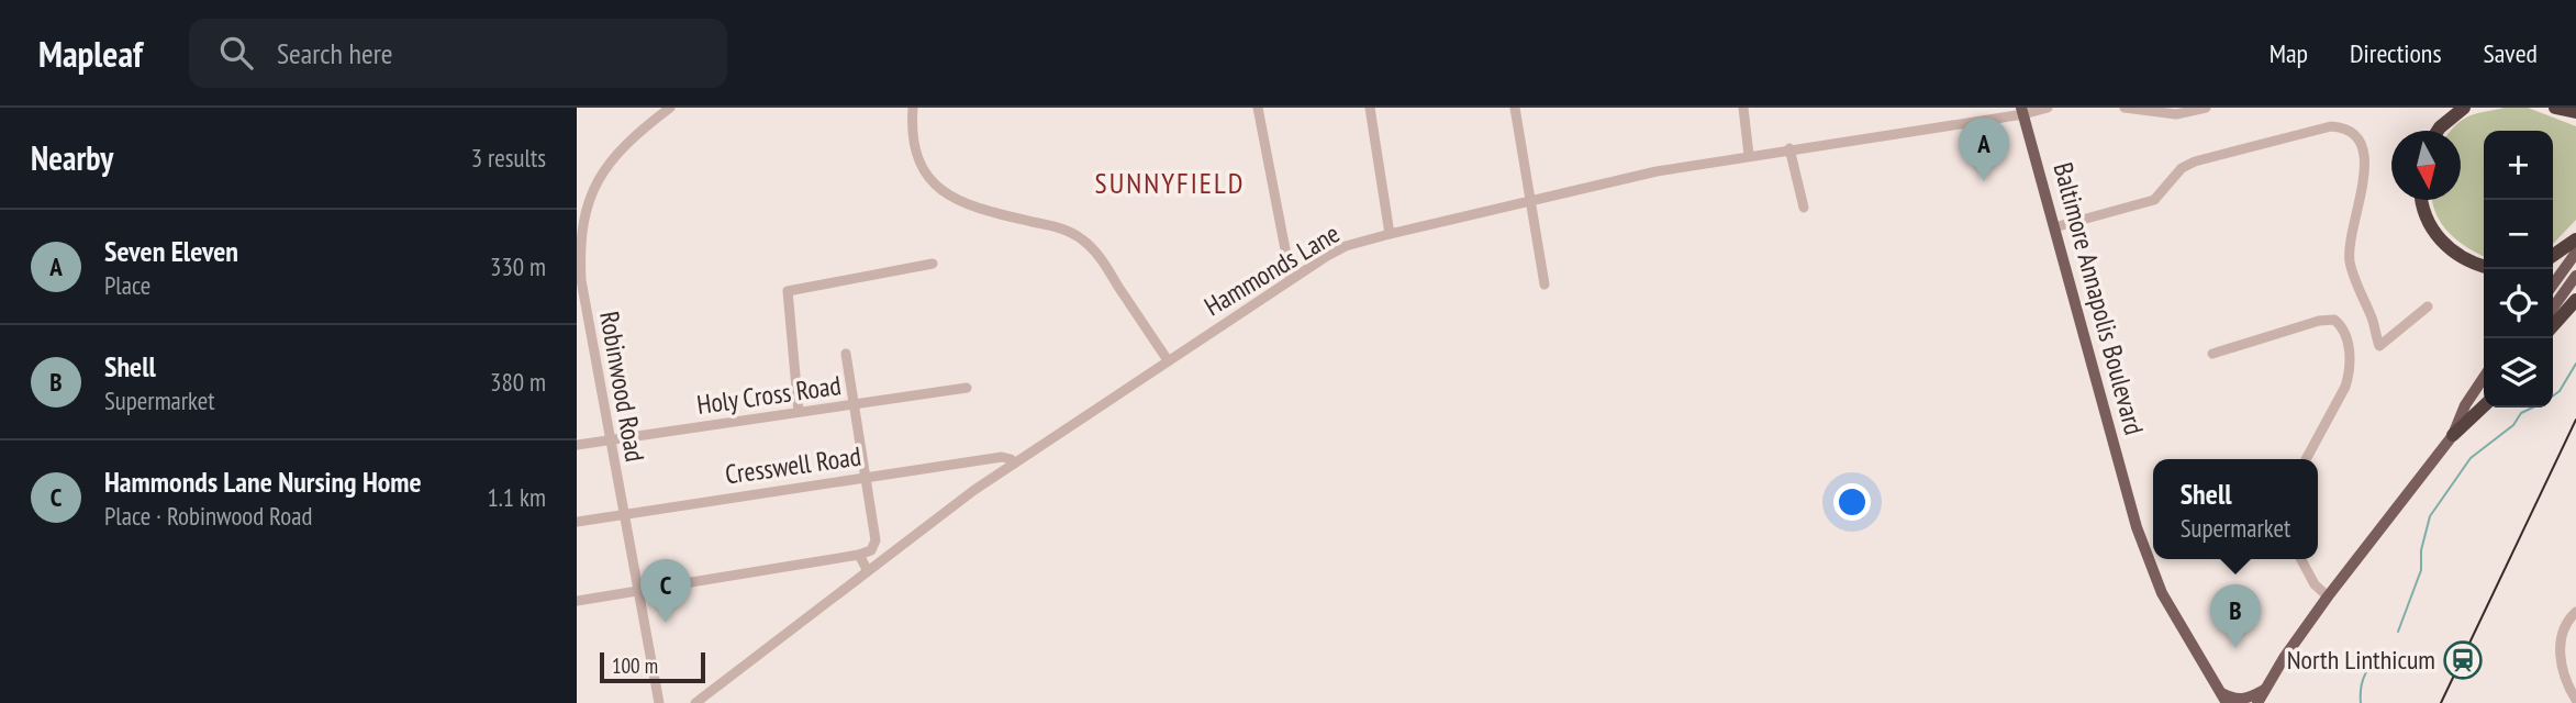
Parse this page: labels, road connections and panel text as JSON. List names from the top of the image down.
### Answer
{
  "streets": {
    "main road": ["Baltimore Annapolis Boulevard"],
    "street": [
      "Hammonds Lane",
      "Robinwood Road",
      "Holy Cross Road",
      "Cresswell Road"
    ]
  },
  "crossings": [
    ["Hammonds Lane", "Baltimore Annapolis Boulevard"],
    ["Hammonds Lane", "Cresswell Road"],
    ["Robinwood Road", "Holy Cross Road"],
    ["Robinwood Road", "Cresswell Road"]
  ],
  "districts": ["SUNNYFIELD"],
  "places": {
    "station": ["North Linthicum"]
  },
  "scale_bar": "100 m",
  "north": "bottom",
  "page": {
    "header": "Mapleaf",
    "search": "Search here",
    "nav": ["Map", "Directions", "Saved"],
    "heading": ["Nearby", "3 results"],
    "pins": ["A", "C", "B"],
    "map_buttons": ["+", "−"],
    "list": [
      {
        "mark": "A",
        "name": "Seven Eleven",
        "note": "Place",
        "value": "330 m"
      },
      {
        "mark": "B",
        "name": "Shell",
        "note": "Supermarket",
        "value": "380 m"
      },
      {
        "mark": "C",
        "name": "Hammonds Lane Nursing Home",
        "note": "Place · Robinwood Road",
        "value": "1.1 km"
      }
    ],
    "popup": ["Shell", "Supermarket"],
    "scale": "100 m"
  }
}
